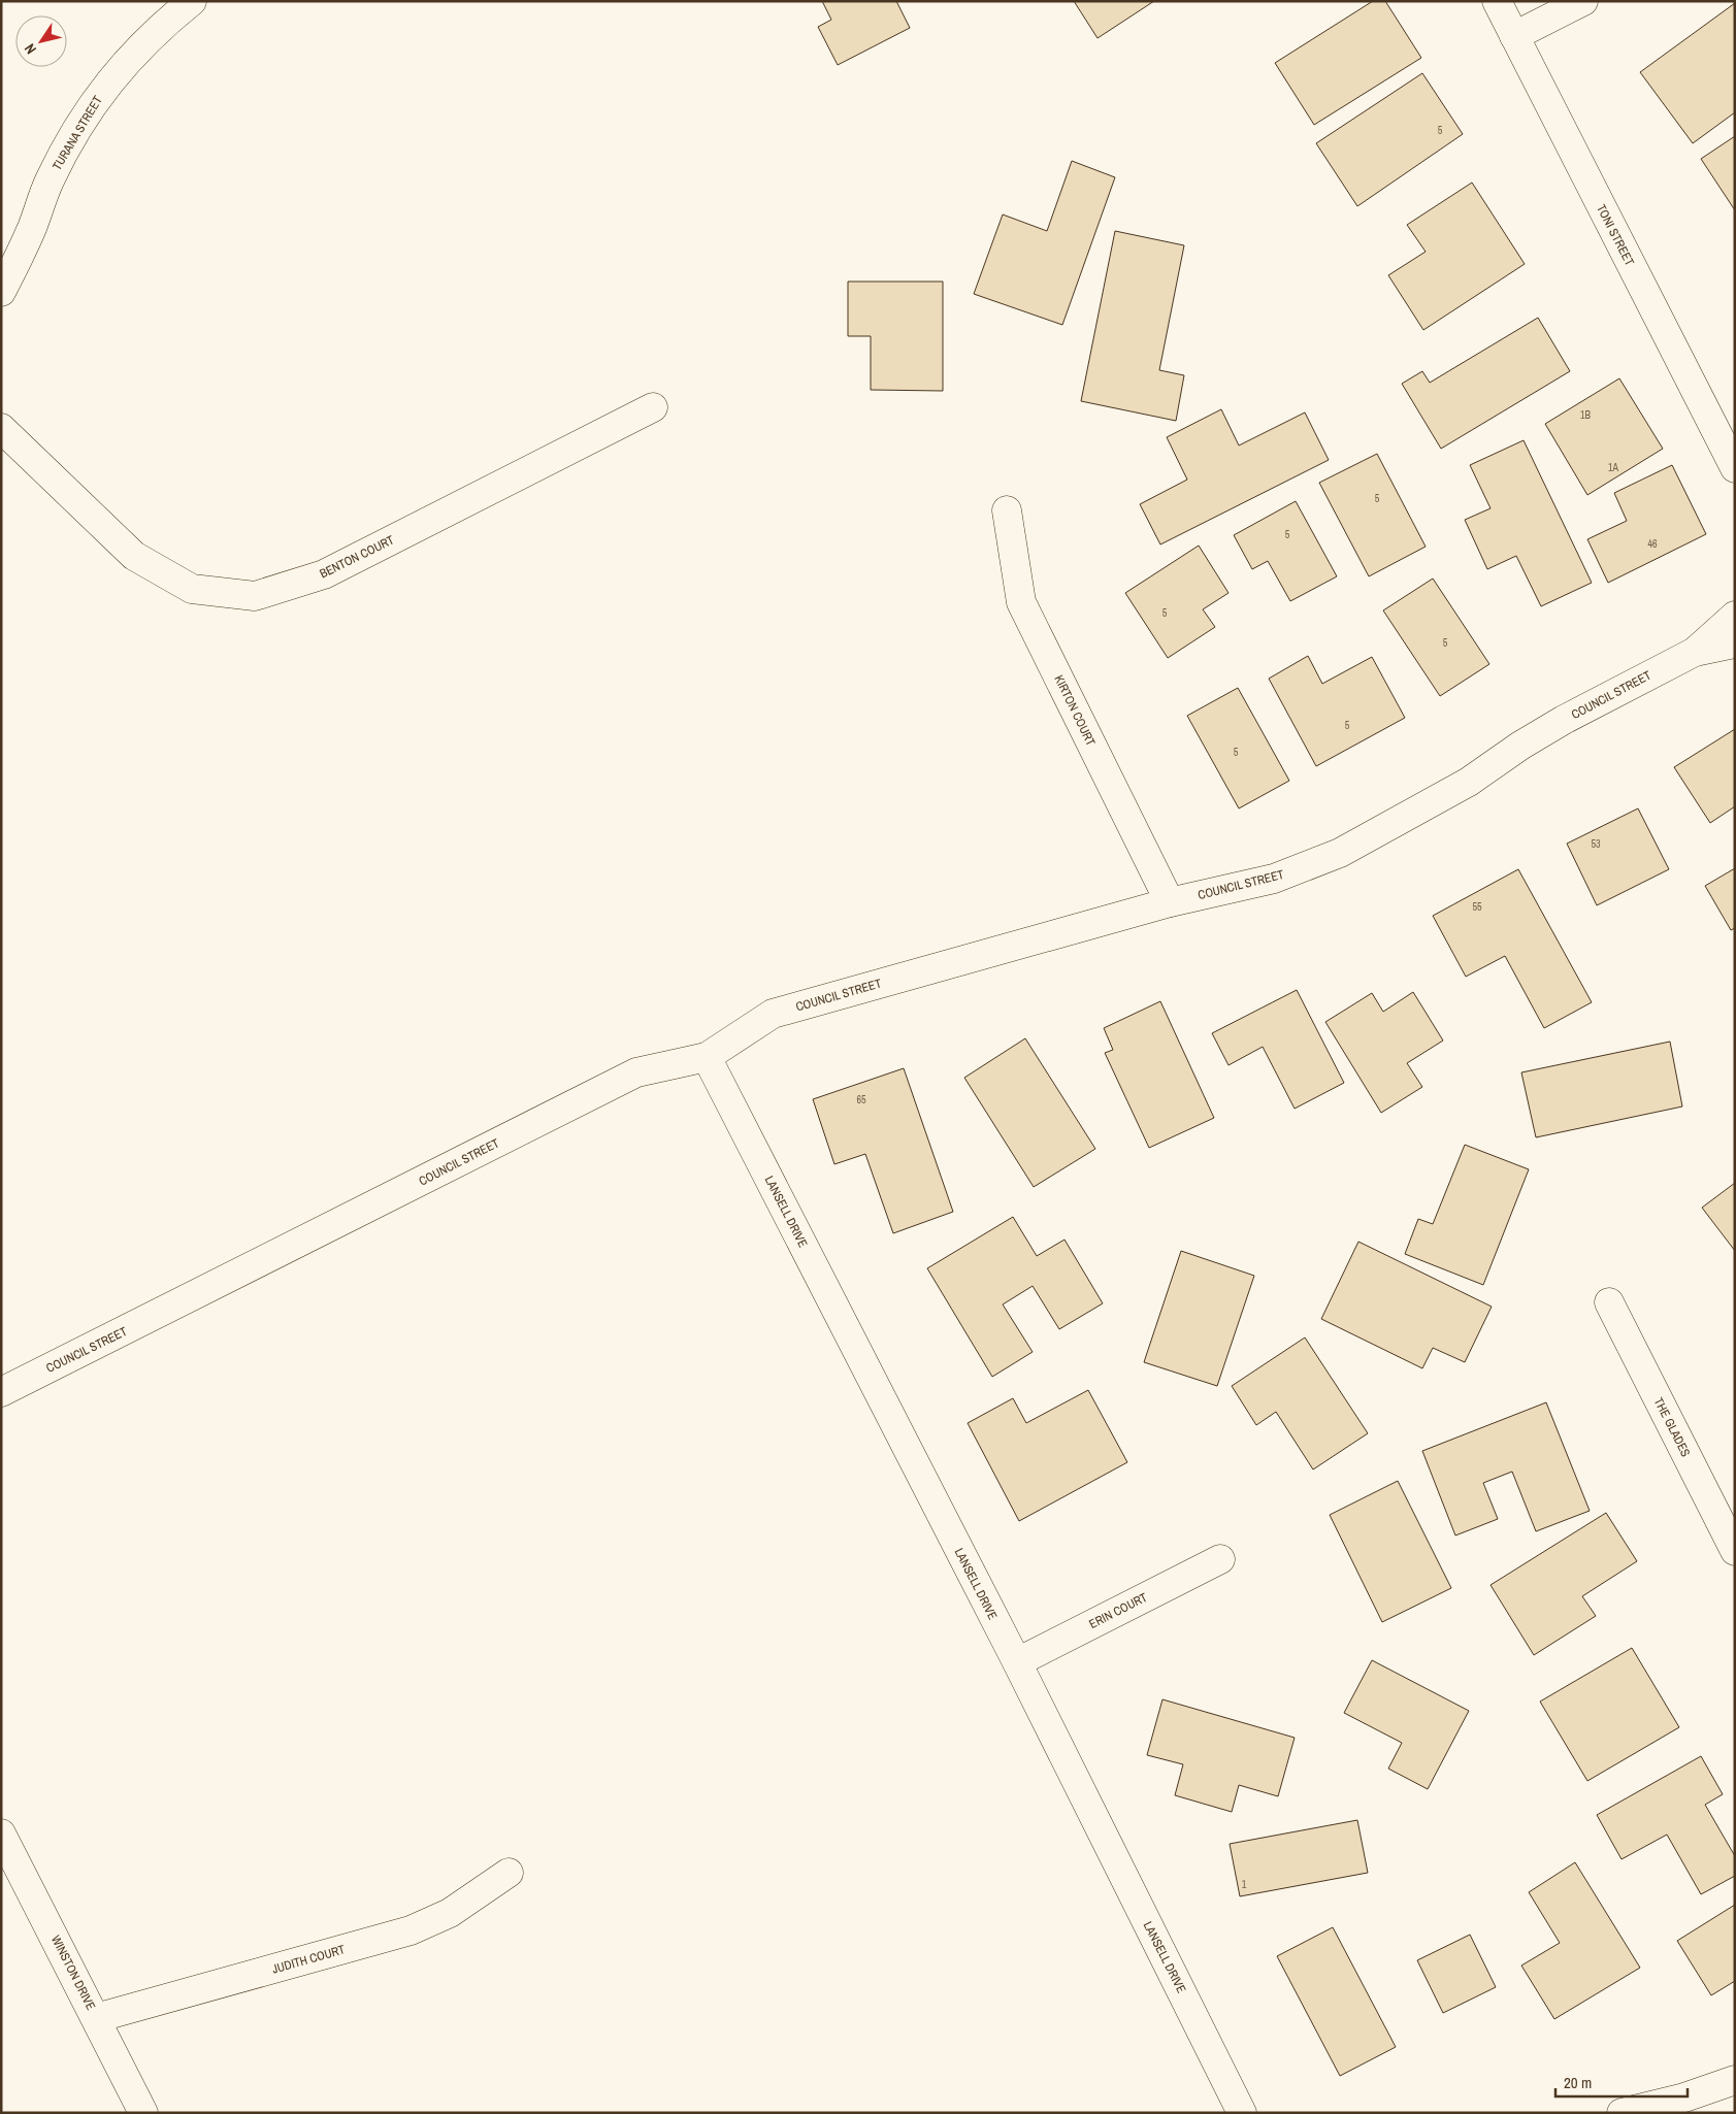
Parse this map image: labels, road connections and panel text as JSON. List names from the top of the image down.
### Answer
{
  "streets": {
    "street": [
      "TURANA STREET",
      "TONI STREET",
      "BENTON COURT",
      "COUNCIL STREET",
      "KIRTON COURT",
      "LANSELL DRIVE",
      "THE GLADES",
      "ERIN COURT",
      "JUDITH COURT",
      "WINSTON DRIVE"
    ]
  },
  "crossings": [
    ["COUNCIL STREET", "KIRTON COURT"],
    ["COUNCIL STREET", "LANSELL DRIVE"],
    ["LANSELL DRIVE", "ERIN COURT"],
    ["JUDITH COURT", "WINSTON DRIVE"]
  ],
  "house_numbers": [
    "5",
    "1B",
    "1A",
    "5",
    "5",
    "46",
    "5",
    "5",
    "5",
    "5",
    "53",
    "55",
    "65",
    "1"
  ],
  "scale_bar": "20 m",
  "north": "bottom left"
}
